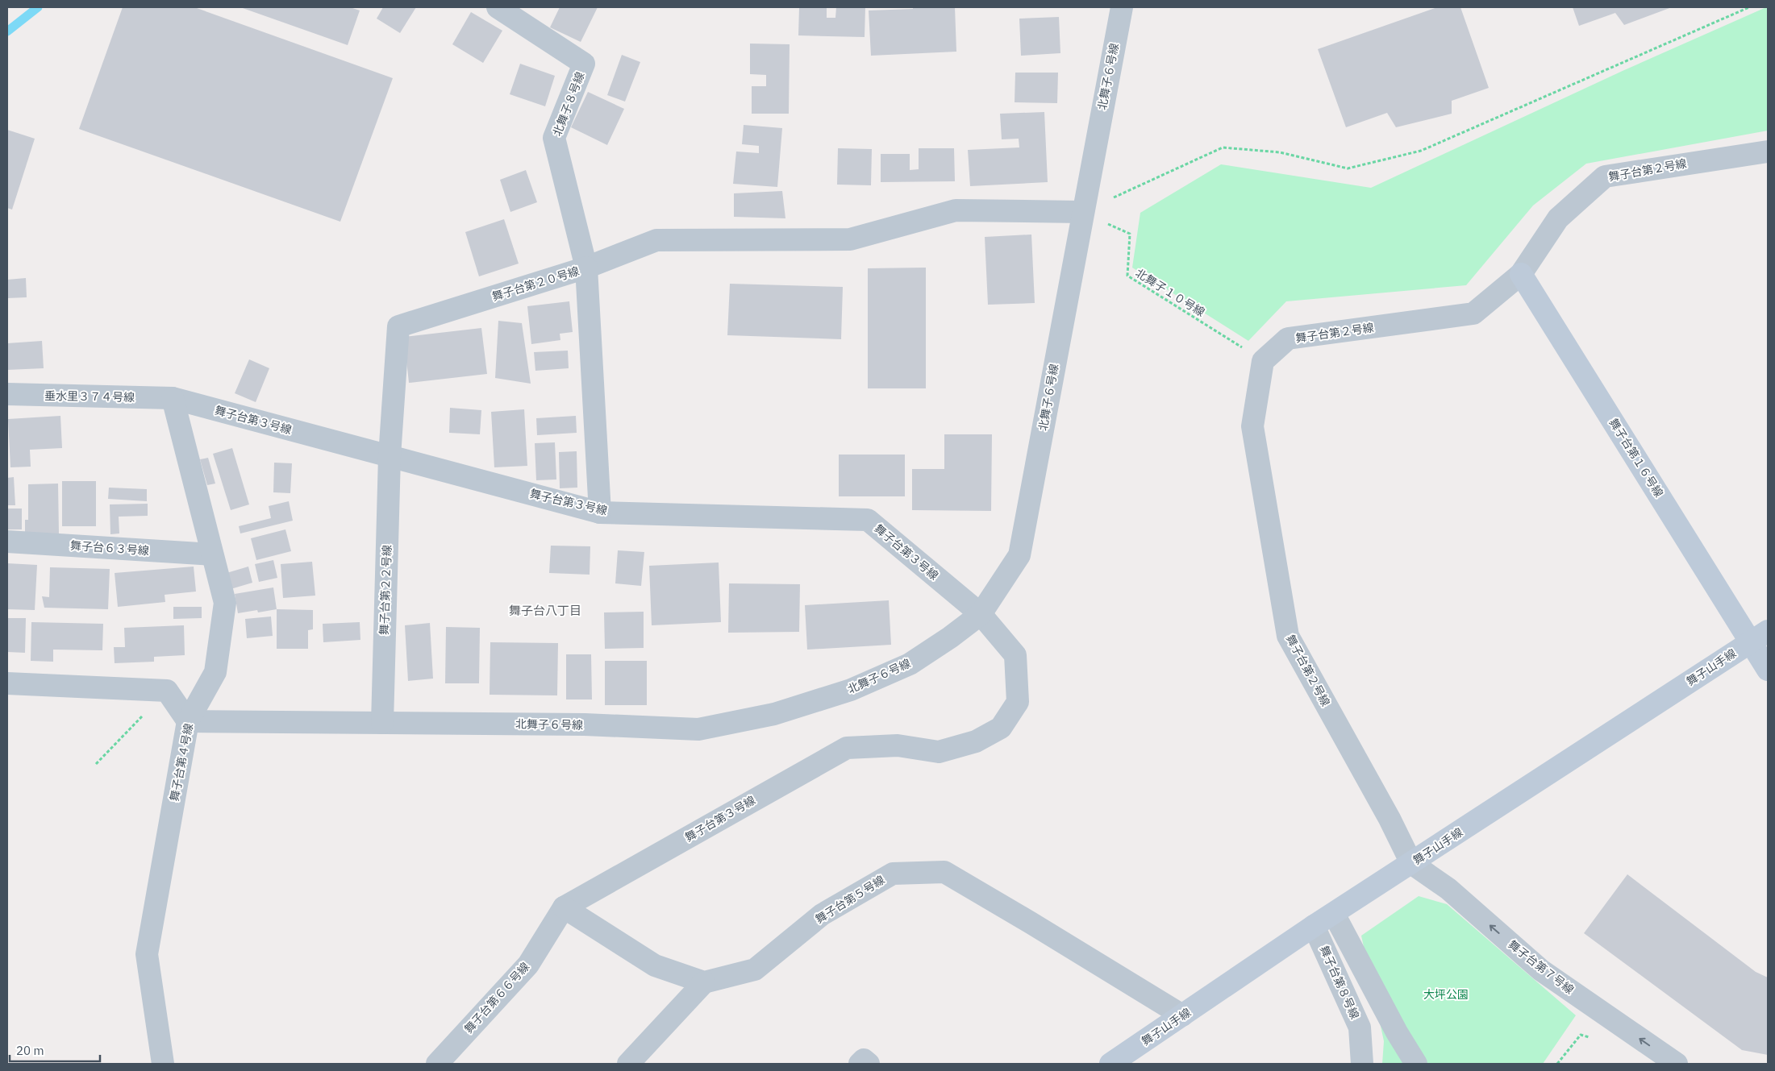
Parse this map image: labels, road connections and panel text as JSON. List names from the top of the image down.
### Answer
{
  "streets": {
    "street": [
      "北舞子６号線",
      "北舞子８号線",
      "舞子台第２号線",
      "舞子台第２０号線",
      "垂水里３７４号線",
      "舞子台第３号線",
      "舞子台第１６号線",
      "舞子台６３号線",
      "舞子台第２２号線",
      "舞子山手線",
      "舞子台第４号線",
      "舞子台第５号線",
      "舞子台第７号線",
      "舞子台第８号線",
      "舞子台第６６号線"
    ],
    "path": ["北舞子１０号線"]
  },
  "crossings": [
    ["北舞子６号線", "北舞子１０号線"],
    ["北舞子６号線", "舞子台第３号線"],
    ["北舞子６号線", "舞子台第２２号線"],
    ["北舞子６号線", "舞子台第４号線"],
    ["北舞子８号線", "舞子台第２０号線"],
    ["舞子台第２号線", "北舞子１０号線"],
    ["舞子台第２号線", "舞子台第１６号線"],
    ["舞子台第２号線", "舞子山手線"],
    ["舞子台第２号線", "舞子台第７号線"],
    ["舞子台第２０号線", "舞子台第３号線"],
    ["舞子台第２０号線", "舞子台第２２号線"],
    ["垂水里３７４号線", "舞子台第３号線"],
    ["垂水里３７４号線", "舞子台第４号線"],
    ["舞子台第３号線", "舞子台第２２号線"],
    ["舞子台第３号線", "舞子台第４号線"],
    ["舞子台第３号線", "舞子台第６６号線"],
    ["舞子台第１６号線", "舞子山手線"],
    ["舞子台６３号線", "舞子台第４号線"],
    ["舞子山手線", "舞子台第５号線"],
    ["舞子山手線", "舞子台第７号線"],
    ["舞子山手線", "舞子台第８号線"]
  ],
  "districts": ["舞子台八丁目"],
  "parks": ["大坪公園"],
  "scale_bar": "20 m"
}
